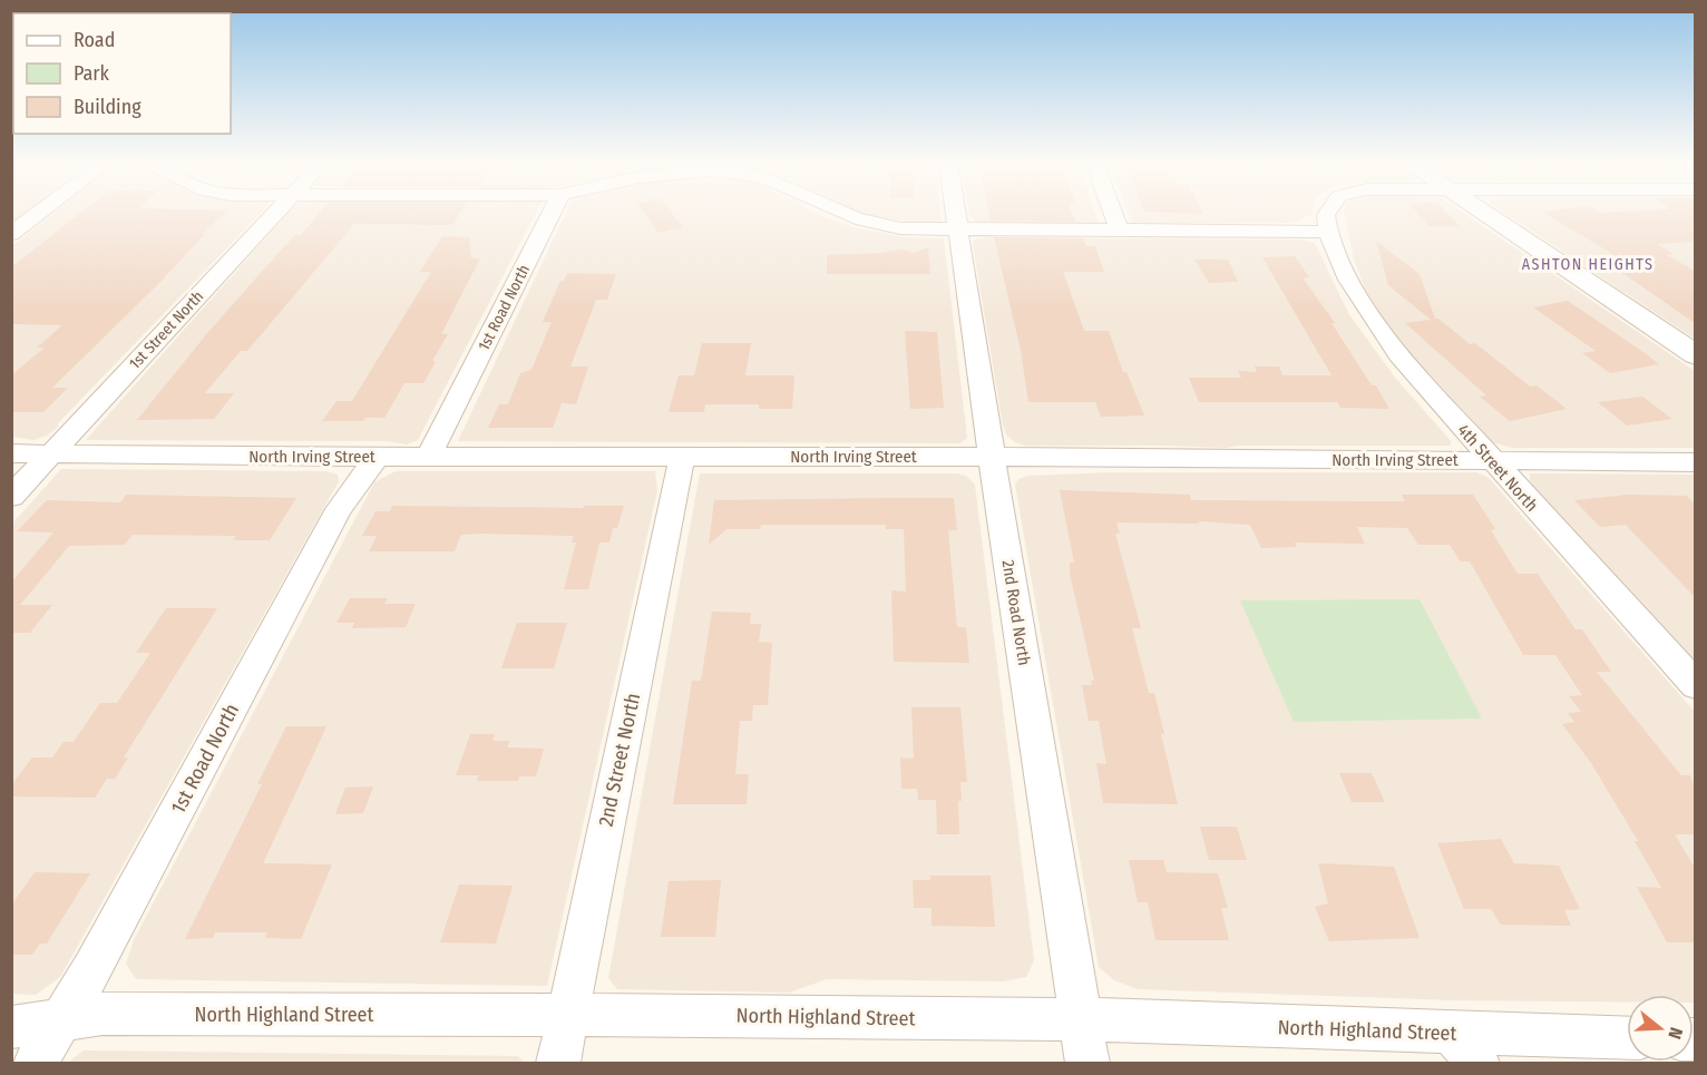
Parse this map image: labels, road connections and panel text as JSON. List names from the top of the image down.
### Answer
{
  "streets": {
    "street": [
      "1st Road North",
      "1st Street North",
      "North Irving Street",
      "4th Street North",
      "2nd Road North",
      "2nd Street North",
      "North Highland Street"
    ]
  },
  "crossings": [
    ["1st Road North", "North Irving Street"],
    ["1st Road North", "North Highland Street"],
    ["1st Street North", "North Irving Street"],
    ["North Irving Street", "4th Street North"],
    ["North Irving Street", "2nd Road North"],
    ["North Irving Street", "2nd Street North"],
    ["2nd Road North", "North Highland Street"],
    ["2nd Street North", "North Highland Street"]
  ],
  "districts": ["ASHTON HEIGHTS"],
  "legend": ["Road", "Park", "Building"],
  "north": "right"
}
